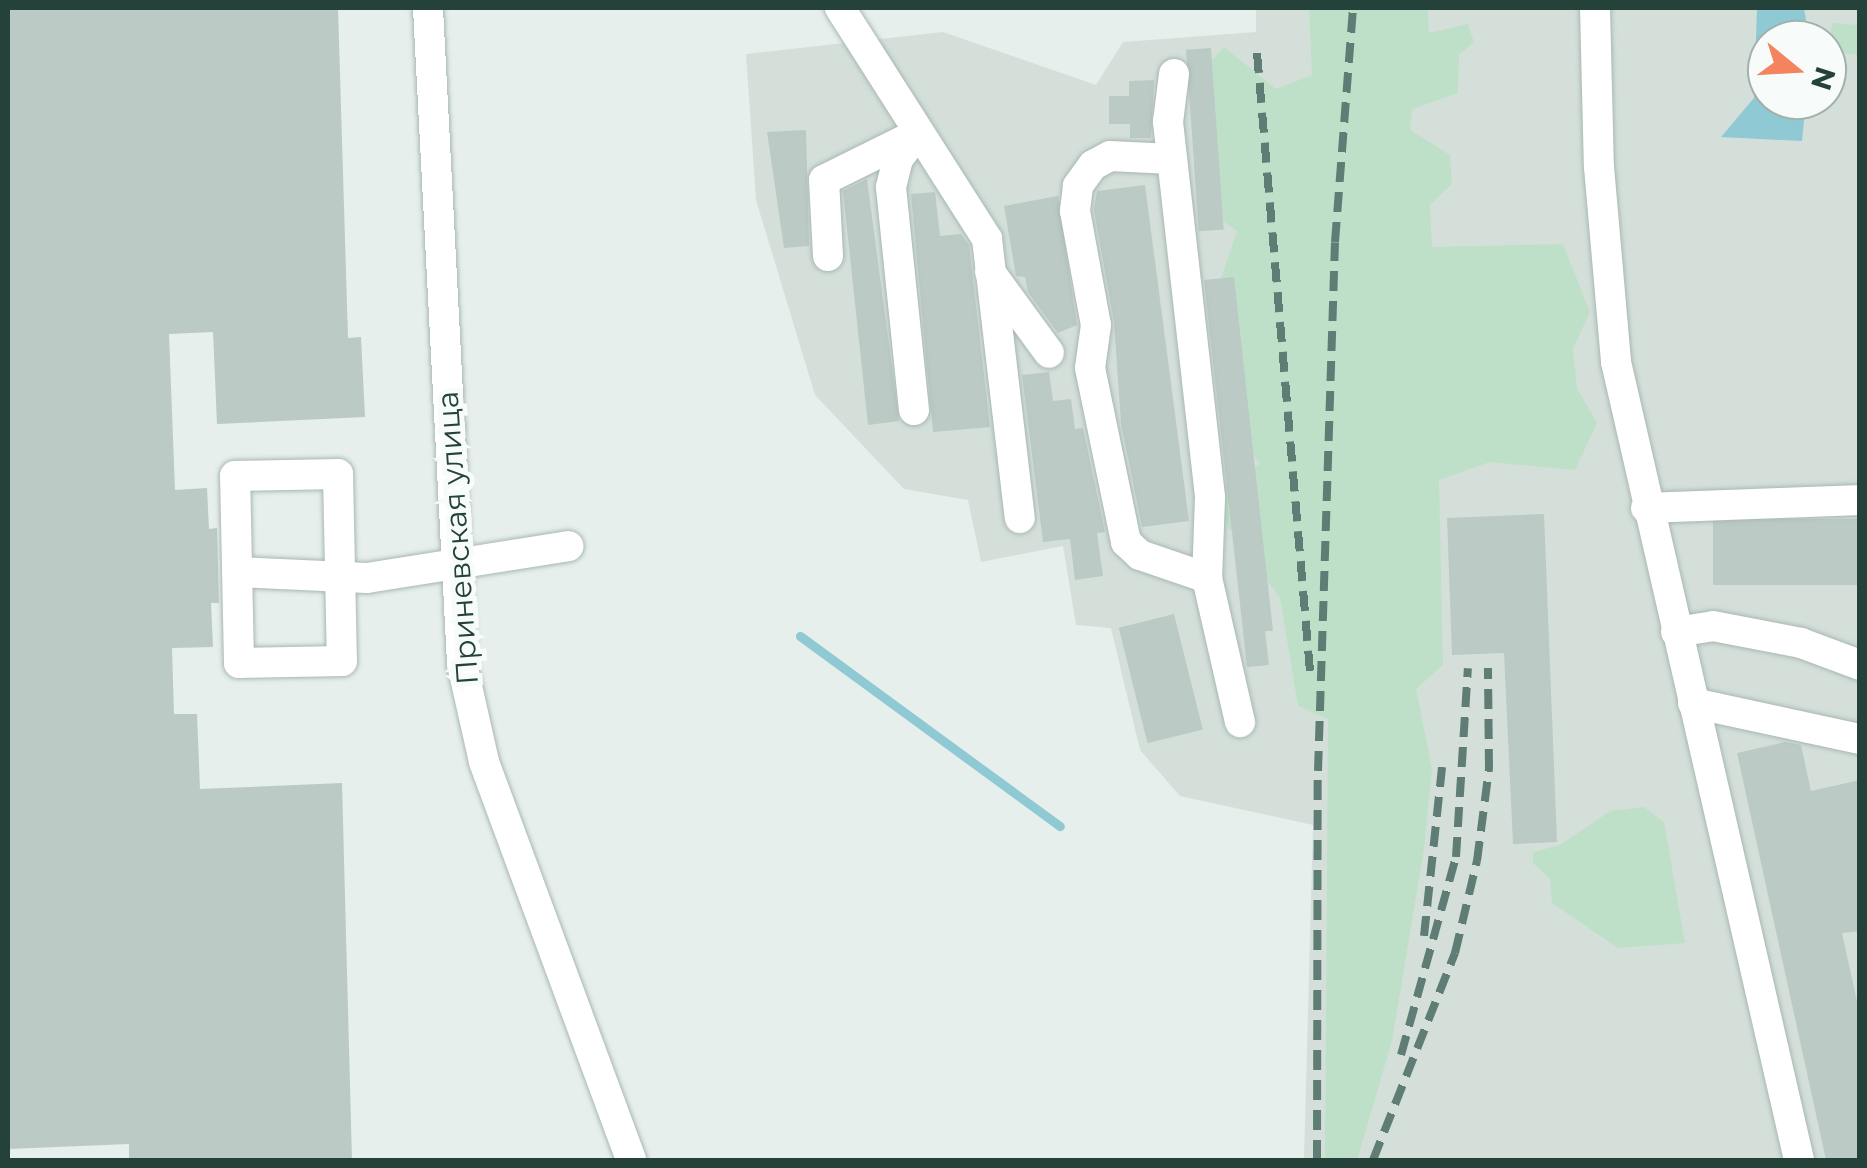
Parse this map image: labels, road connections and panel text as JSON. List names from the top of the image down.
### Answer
{
  "streets": {
    "street": ["Приневская улица"]
  },
  "north": "right"
}
